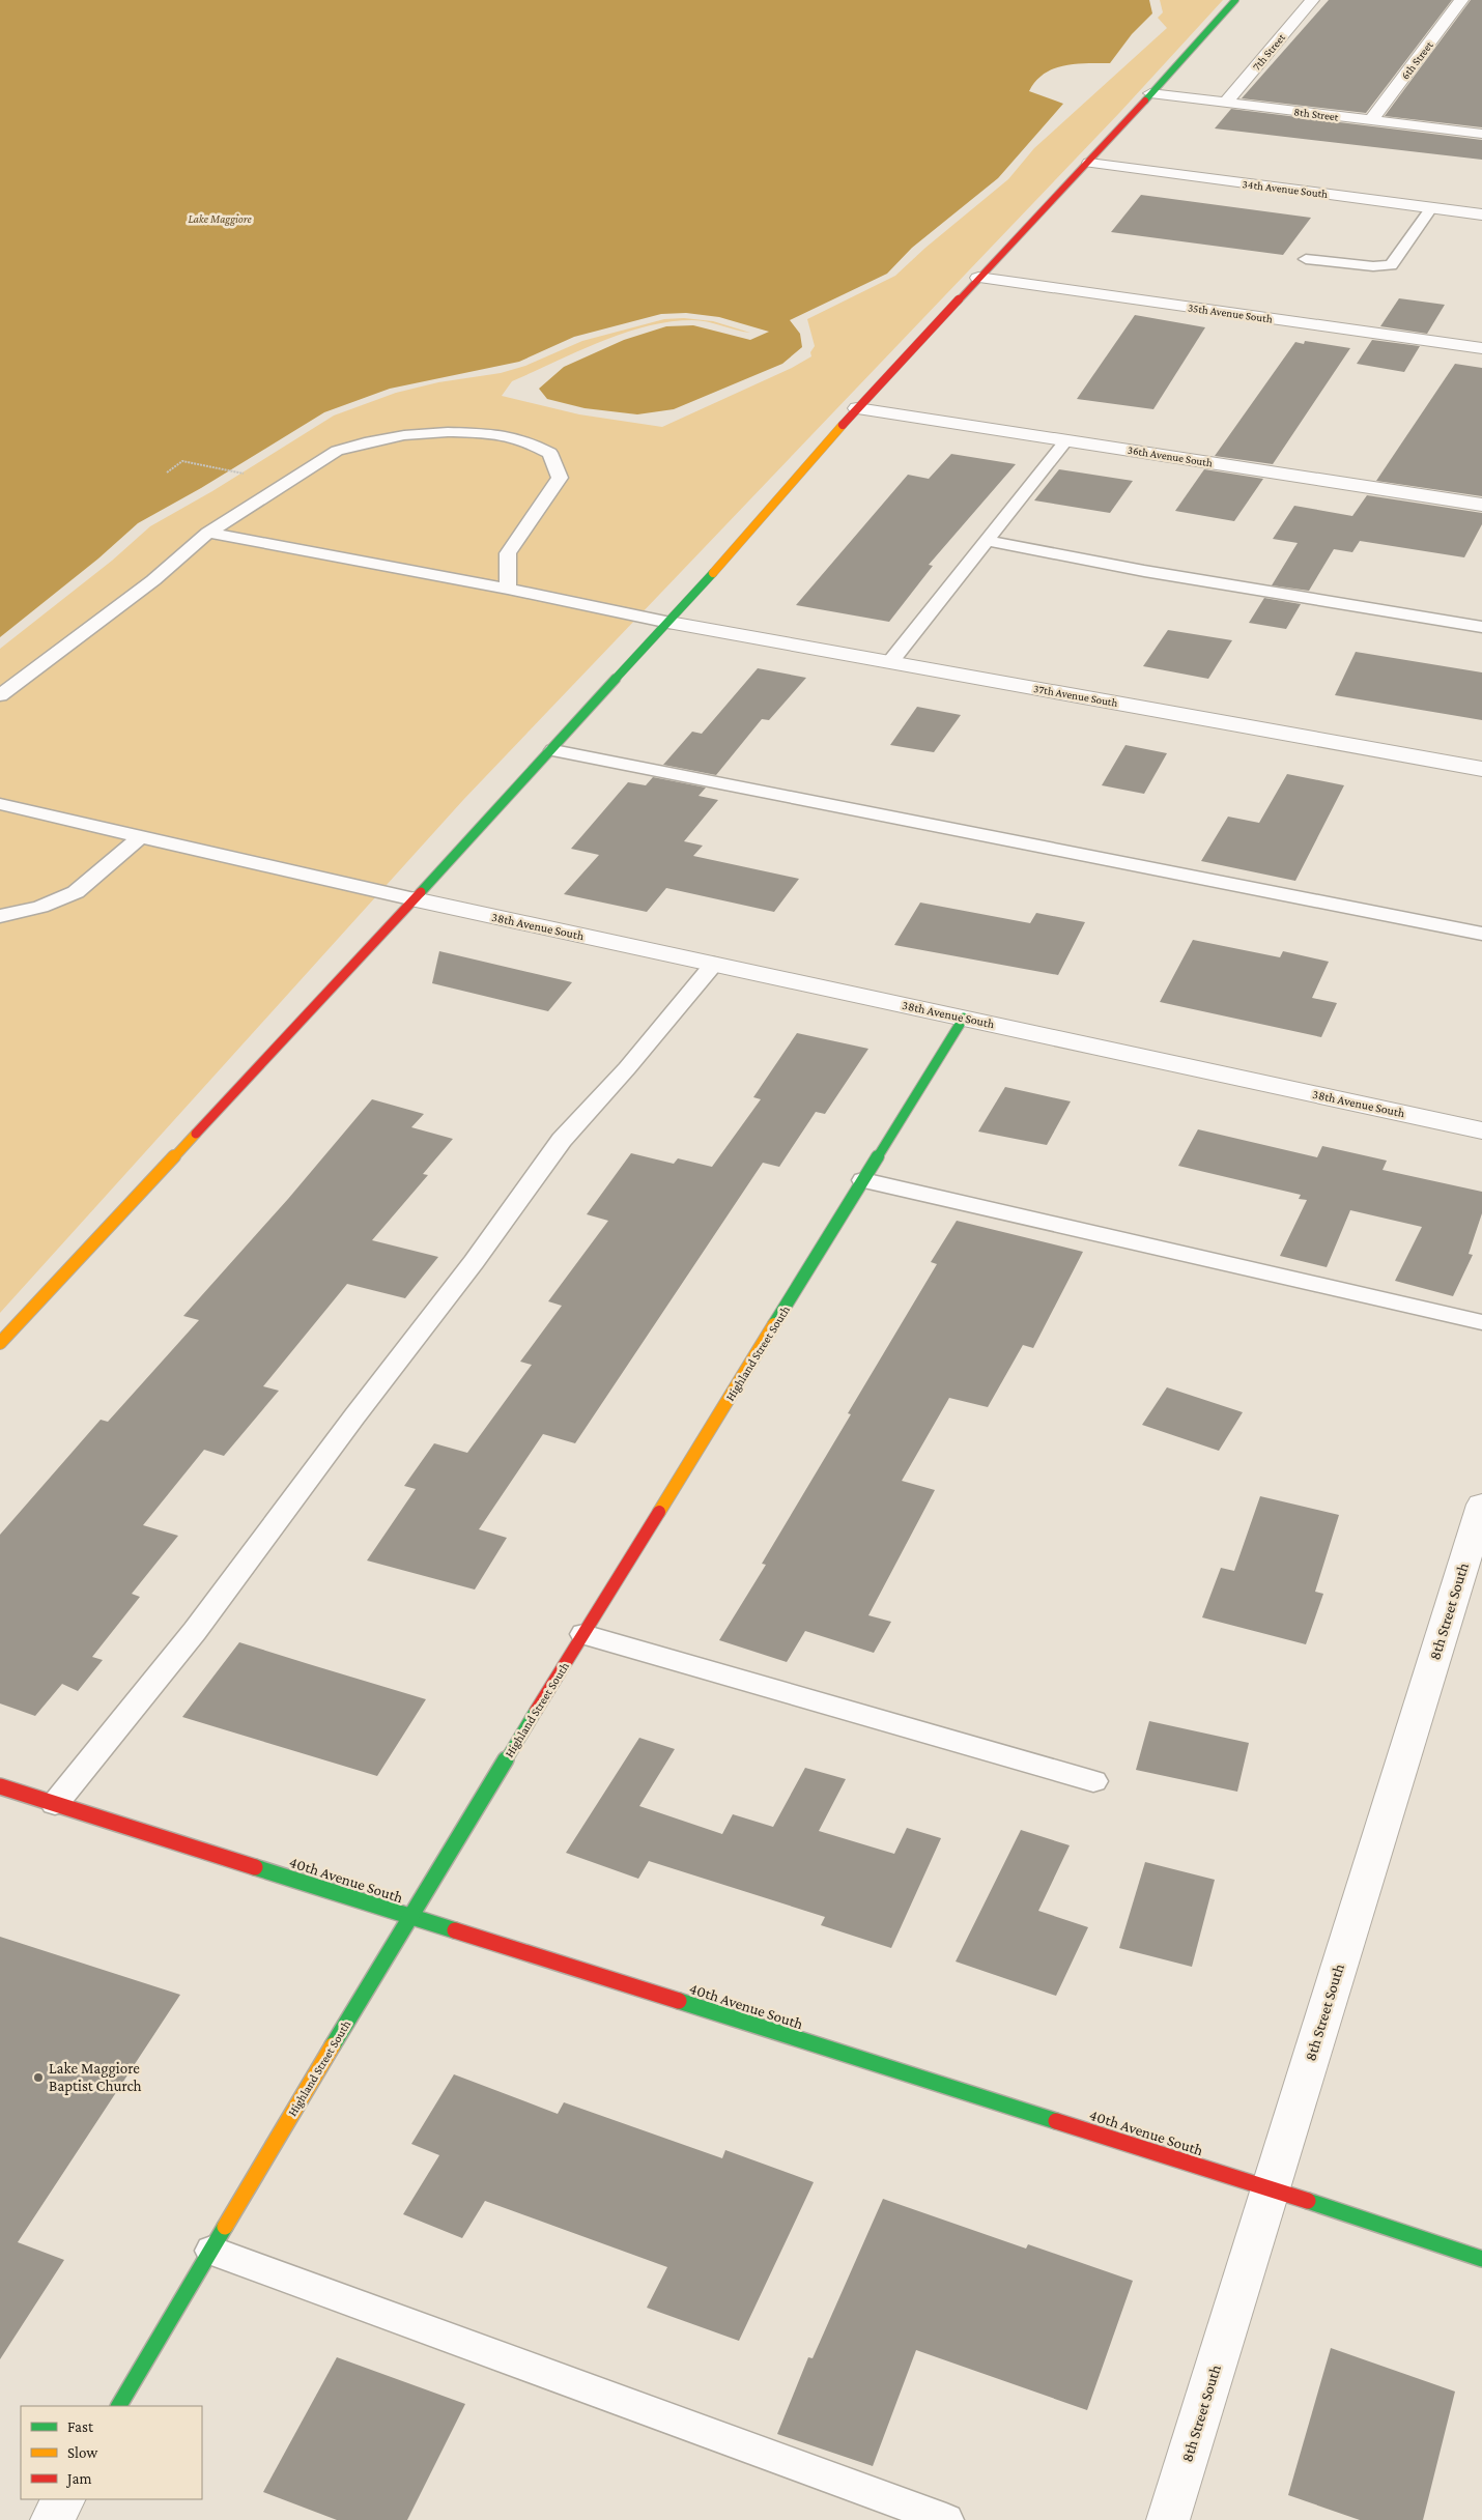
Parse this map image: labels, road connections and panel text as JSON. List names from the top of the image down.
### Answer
{
  "streets": {
    "main road": ["Highland Street South", "40th Avenue South"],
    "street": [
      "7th Street",
      "6th Street",
      "8th Street",
      "34th Avenue South",
      "35th Avenue South",
      "36th Avenue South",
      "37th Avenue South",
      "38th Avenue South",
      "8th Street South"
    ]
  },
  "crossings": [
    ["7th Street", "8th Street"],
    ["6th Street", "8th Street"],
    ["38th Avenue South", "Highland Street South"],
    ["Highland Street South", "40th Avenue South"],
    ["8th Street South", "40th Avenue South"]
  ],
  "water": ["Lake Maggiore"],
  "places": ["Lake Maggiore Baptist Church"],
  "legend": ["Fast", "Slow", "Jam"]
}
